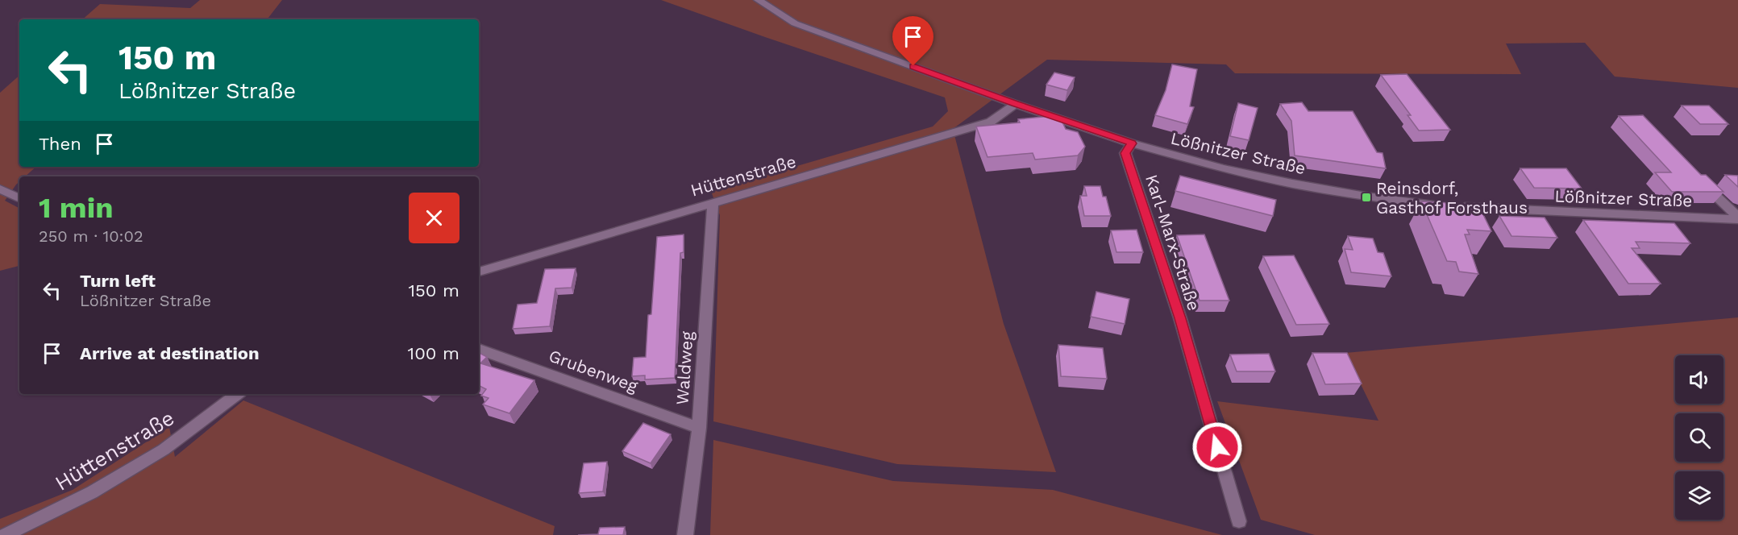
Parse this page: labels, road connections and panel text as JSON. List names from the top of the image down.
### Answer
{
  "streets": {
    "street": [
      "Lößnitzer Straße",
      "Hüttenstraße",
      "Karl-Marx-Straße",
      "Waldweg",
      "Grubenweg"
    ]
  },
  "crossings": [
    ["Lößnitzer Straße", "Hüttenstraße"],
    ["Lößnitzer Straße", "Karl-Marx-Straße"],
    ["Hüttenstraße", "Waldweg"],
    ["Waldweg", "Grubenweg"]
  ],
  "places": {
    "transit": ["Reinsdorf, Gasthof Forsthaus"]
  },
  "page": {
    "turn": ["150 m", "Lößnitzer Straße"],
    "then": "Then",
    "heading": ["1 min", "250 m · 10:02"],
    "list": [
      {
        "name": "Turn left",
        "note": "Lößnitzer Straße",
        "value": "150 m"
      },
      {
        "name": "Arrive at destination",
        "value": "100 m"
      }
    ]
  }
}
